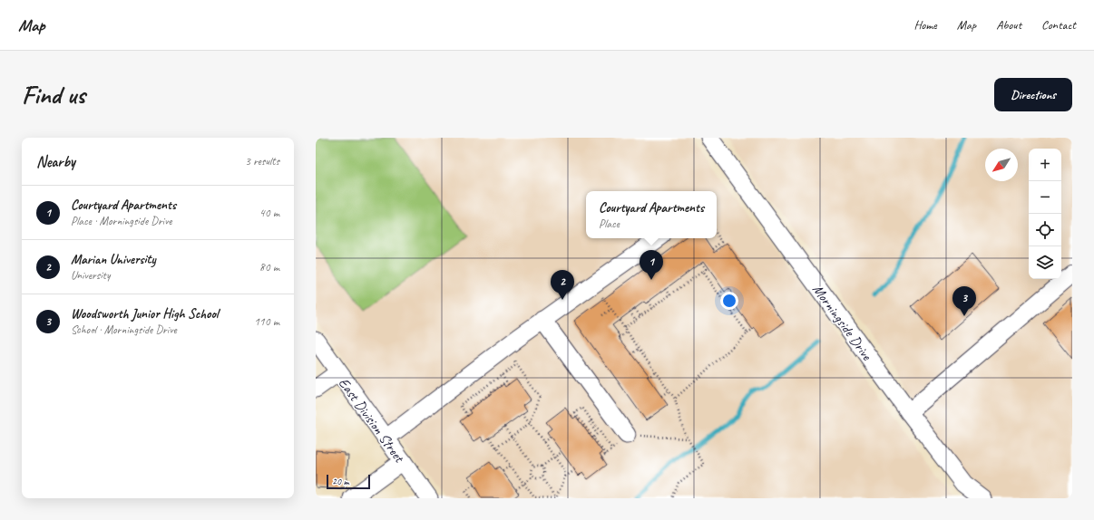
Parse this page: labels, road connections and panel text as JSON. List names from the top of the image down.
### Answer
{
  "streets": {
    "street": ["Morningside Drive", "East Division Street"]
  },
  "scale_bar": "20 m",
  "north": "bottom left",
  "page": {
    "header": "Map",
    "nav": [
      "Home",
      "Map",
      "About",
      "Contact"
    ],
    "buttons": "Directions",
    "title": "Find us",
    "heading": ["Nearby", "3 results"],
    "map_buttons": ["+", "−"],
    "list": [
      {
        "mark": "1",
        "name": "Courtyard Apartments",
        "note": "Place · Morningside Drive",
        "value": "40 m"
      },
      {
        "mark": "2",
        "name": "Marian University",
        "note": "University",
        "value": "80 m"
      },
      {
        "mark": "3",
        "name": "Woodsworth Junior High School",
        "note": "School · Morningside Drive",
        "value": "110 m"
      }
    ],
    "popup": ["Courtyard Apartments", "Place"],
    "pins": ["1", "2", "3"],
    "scale": "20 m"
  }
}
